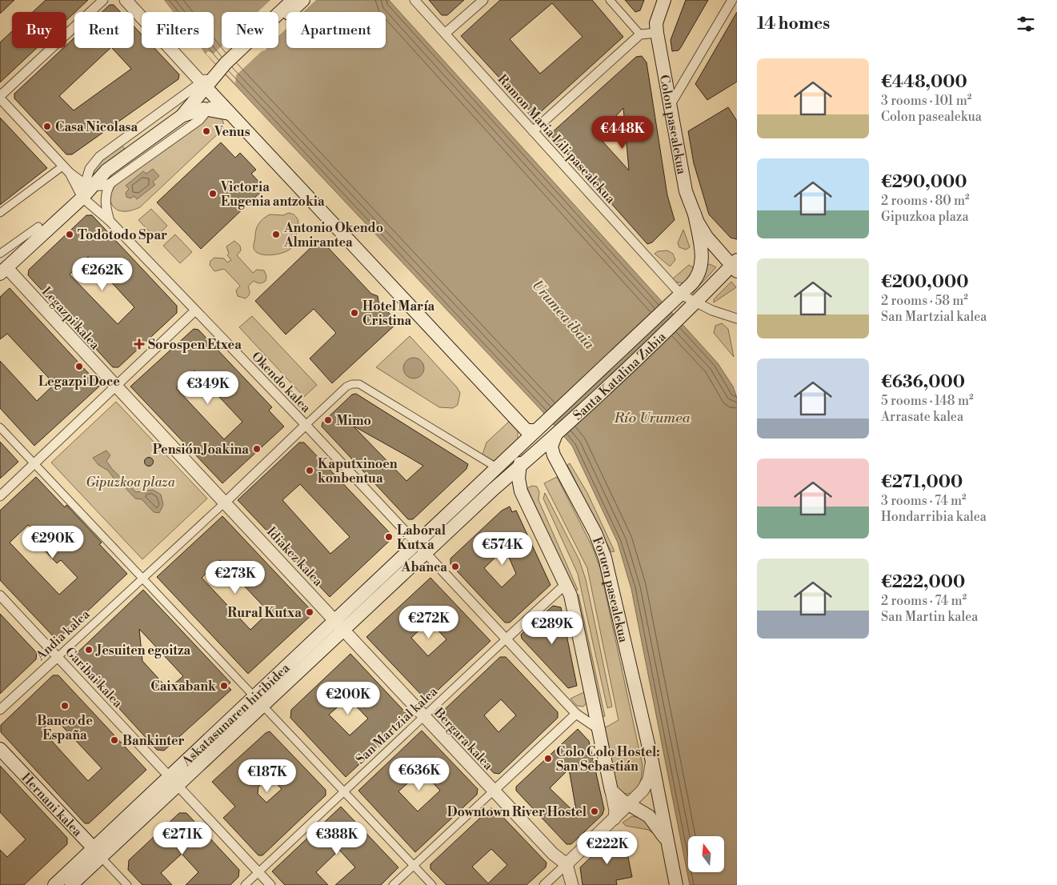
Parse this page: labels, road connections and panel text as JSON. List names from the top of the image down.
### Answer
{
  "streets": {
    "main road": [
      "Colon pasealekua",
      "Santa Katalina Zubia",
      "Foruen pasealekua",
      "Askatasunaren hiribidea",
      "Hernani kalea"
    ],
    "street": [
      "Ramon Maria Lili pasealekua",
      "Legazpi kalea",
      "Okendo kalea",
      "Idiakez kalea",
      "Andia kalea",
      "Garibai kalea",
      "San Martzial kalea",
      "Bergara kalea"
    ]
  },
  "crossings": [
    ["Colon pasealekua", "Santa Katalina Zubia"],
    ["Ramon Maria Lili pasealekua", "Santa Katalina Zubia"],
    ["Santa Katalina Zubia", "Foruen pasealekua"],
    ["Santa Katalina Zubia", "Askatasunaren hiribidea"],
    ["Okendo kalea", "Askatasunaren hiribidea"],
    ["Okendo kalea", "San Martzial kalea"],
    ["Idiakez kalea", "Askatasunaren hiribidea"],
    ["Idiakez kalea", "Bergara kalea"],
    ["Andia kalea", "Garibai kalea"],
    ["Garibai kalea", "Askatasunaren hiribidea"],
    ["Garibai kalea", "San Martzial kalea"],
    ["Askatasunaren hiribidea", "Bergara kalea"],
    ["Askatasunaren hiribidea", "Hernani kalea"],
    ["San Martzial kalea", "Bergara kalea"]
  ],
  "water": ["Urumea ibaia", "Río Urumea"],
  "parks": ["Gipuzkoa plaza"],
  "places": {
    "other": [
      "Casa Nicolasa",
      "Venus",
      "Victoria Eugenia antzokia",
      "Todotodo Spar",
      "Antonio Okendo Almirantea",
      "Hotel María Cristina",
      "Legazpi Doce",
      "Mimo",
      "Pensión Joakina",
      "Kaputxinoen konbentua",
      "Laboral Kutxa",
      "Abanca",
      "Rural Kutxa",
      "Jesuiten egoitza",
      "Caixabank",
      "Banco de España",
      "Bankinter",
      "Colo Colo Hostel: San Sebastián",
      "Downtown River Hostel"
    ],
    "health": ["Sorospen Etxea"]
  },
  "north": "top",
  "page": {
    "heading": "14 homes",
    "chip": [
      "Buy",
      "Rent",
      "Filters",
      "New",
      "Apartment"
    ],
    "list": [
      {
        "name": "€448,000",
        "note": "3 rooms · 101 m² · Colon pasealekua"
      },
      {
        "name": "€290,000",
        "note": "2 rooms · 80 m² · Gipuzkoa plaza"
      },
      {
        "name": "€200,000",
        "note": "2 rooms · 58 m² · San Martzial kalea"
      },
      {
        "name": "€636,000",
        "note": "5 rooms · 148 m² · Arrasate kalea"
      },
      {
        "name": "€271,000",
        "note": "3 rooms · 74 m² · Hondarribia kalea"
      },
      {
        "name": "€222,000",
        "note": "2 rooms · 74 m² · San Martin kalea"
      }
    ],
    "price": [
      "€448K",
      "€262K",
      "€349K",
      "€290K",
      "€574K",
      "€273K",
      "€272K",
      "€289K",
      "€200K",
      "€636K",
      "€187K",
      "€271K",
      "€388K",
      "€222K"
    ]
  }
}
